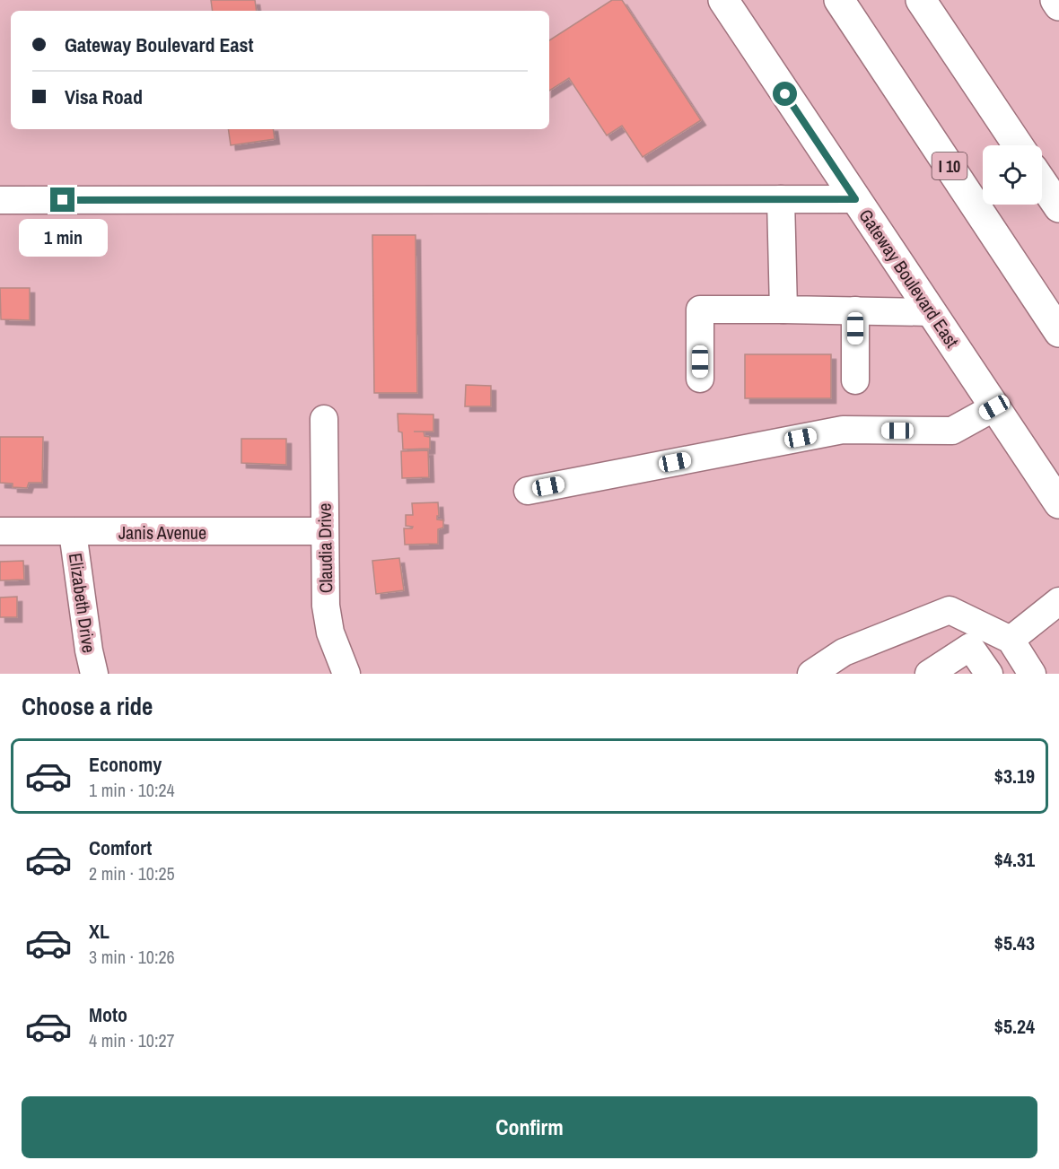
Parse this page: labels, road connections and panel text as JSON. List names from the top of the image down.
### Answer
{
  "streets": {
    "main road": ["I 10", "Gateway Boulevard East"],
    "street": ["Janis Avenue", "Claudia Drive", "Elizabeth Drive"]
  },
  "crossings": [
    ["Janis Avenue", "Claudia Drive"],
    ["Janis Avenue", "Elizabeth Drive"]
  ],
  "page": {
    "banner": ["Gateway Boulevard East", "Visa Road"],
    "bubble": "1 min",
    "heading": "Choose a ride",
    "list": [
      {
        "name": "Economy",
        "note": "1 min · 10:24",
        "value": "$3.19"
      },
      {
        "name": "Comfort",
        "note": "2 min · 10:25",
        "value": "$4.31"
      },
      {
        "name": "XL",
        "note": "3 min · 10:26",
        "value": "$5.43"
      },
      {
        "name": "Moto",
        "note": "4 min · 10:27",
        "value": "$5.24"
      }
    ],
    "buttons": "Confirm"
  }
}
